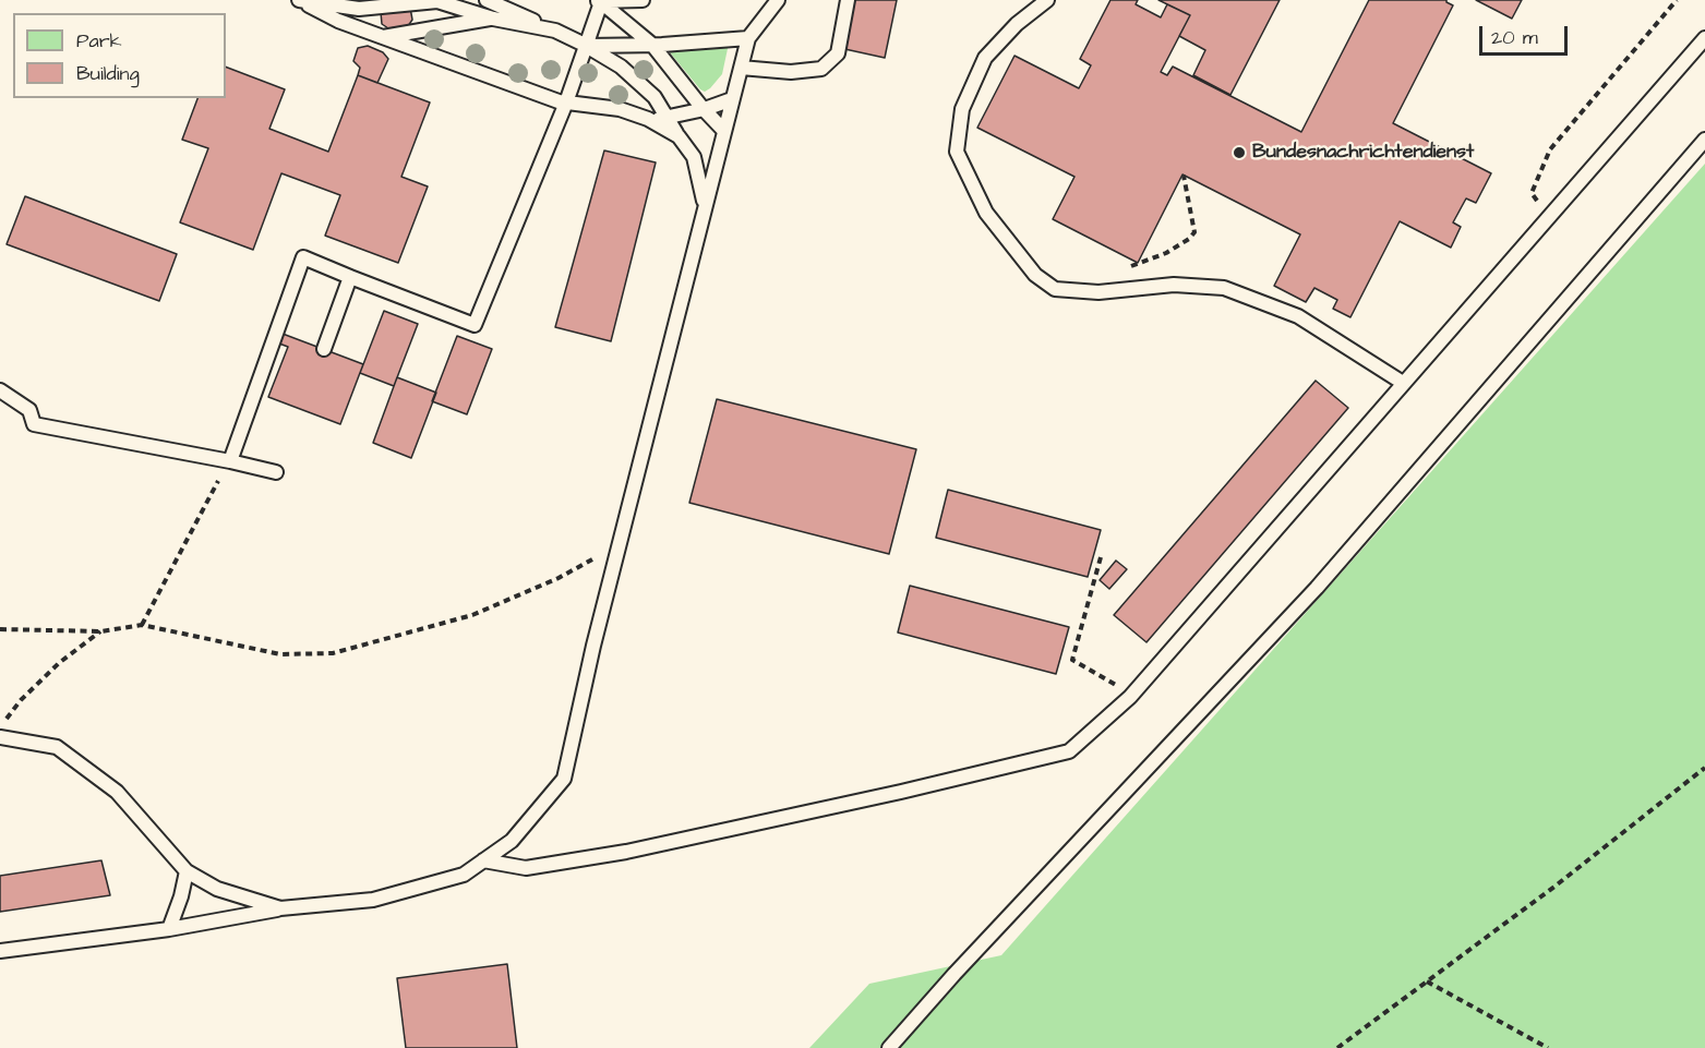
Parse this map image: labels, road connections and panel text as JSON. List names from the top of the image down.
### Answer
{
  "places": ["Bundesnachrichtendienst"],
  "legend": ["Park", "Building"],
  "scale_bar": "20 m"
}
